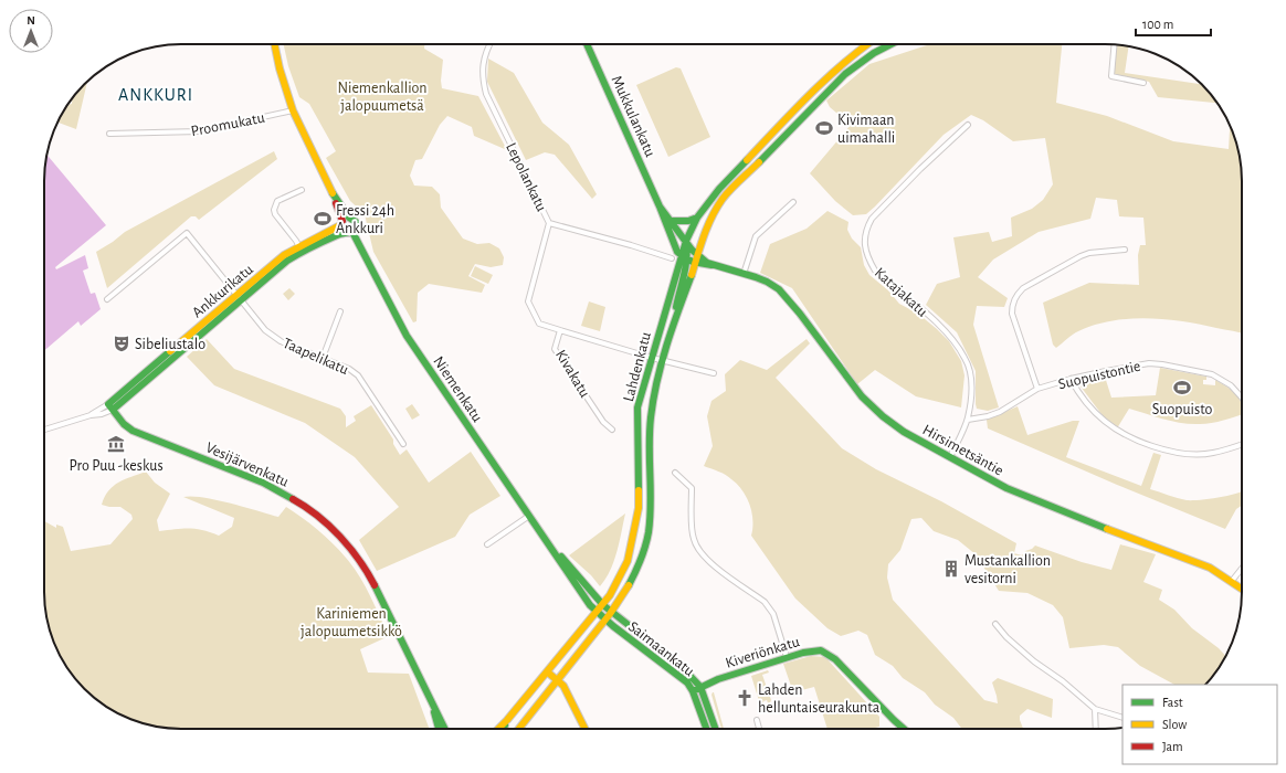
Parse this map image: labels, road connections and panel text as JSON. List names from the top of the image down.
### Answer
{
  "streets": {
    "street": [
      "Mukkulankatu",
      "Proomukatu",
      "Lepolankatu",
      "Ankkurikatu",
      "Katajakatu",
      "Taapelikatu",
      "Lahdenkatu",
      "Kivakatu",
      "Suopuistontie",
      "Niemenkatu",
      "Hirsimetsäntie",
      "Vesijärvenkatu",
      "Saimaankatu",
      "Kiveriönkatu"
    ]
  },
  "crossings": [
    ["Mukkulankatu", "Lahdenkatu"],
    ["Mukkulankatu", "Hirsimetsäntie"],
    ["Lepolankatu", "Kivakatu"],
    ["Ankkurikatu", "Taapelikatu"],
    ["Ankkurikatu", "Niemenkatu"],
    ["Ankkurikatu", "Vesijärvenkatu"],
    ["Katajakatu", "Suopuistontie"],
    ["Katajakatu", "Hirsimetsäntie"],
    ["Lahdenkatu", "Niemenkatu"],
    ["Lahdenkatu", "Hirsimetsäntie"],
    ["Lahdenkatu", "Saimaankatu"],
    ["Niemenkatu", "Saimaankatu"],
    ["Saimaankatu", "Kiveriönkatu"]
  ],
  "districts": ["ANKKURI"],
  "parks": ["Niemenkallion jalopuumetsä", "Kariniemen jalopuumetsikkö"],
  "places": {
    "sports": ["Kivimaan uimahalli", "Fressi 24h Ankkuri", "Suopuisto"],
    "theatre": ["Sibeliustalo"],
    "museum": ["Pro Puu -keskus"],
    "building": ["Mustankallion vesitorni"],
    "church": ["Lahden helluntaiseurakunta"]
  },
  "legend": ["Fast", "Slow", "Jam"],
  "scale_bar": "100 m",
  "north": "top"
}
